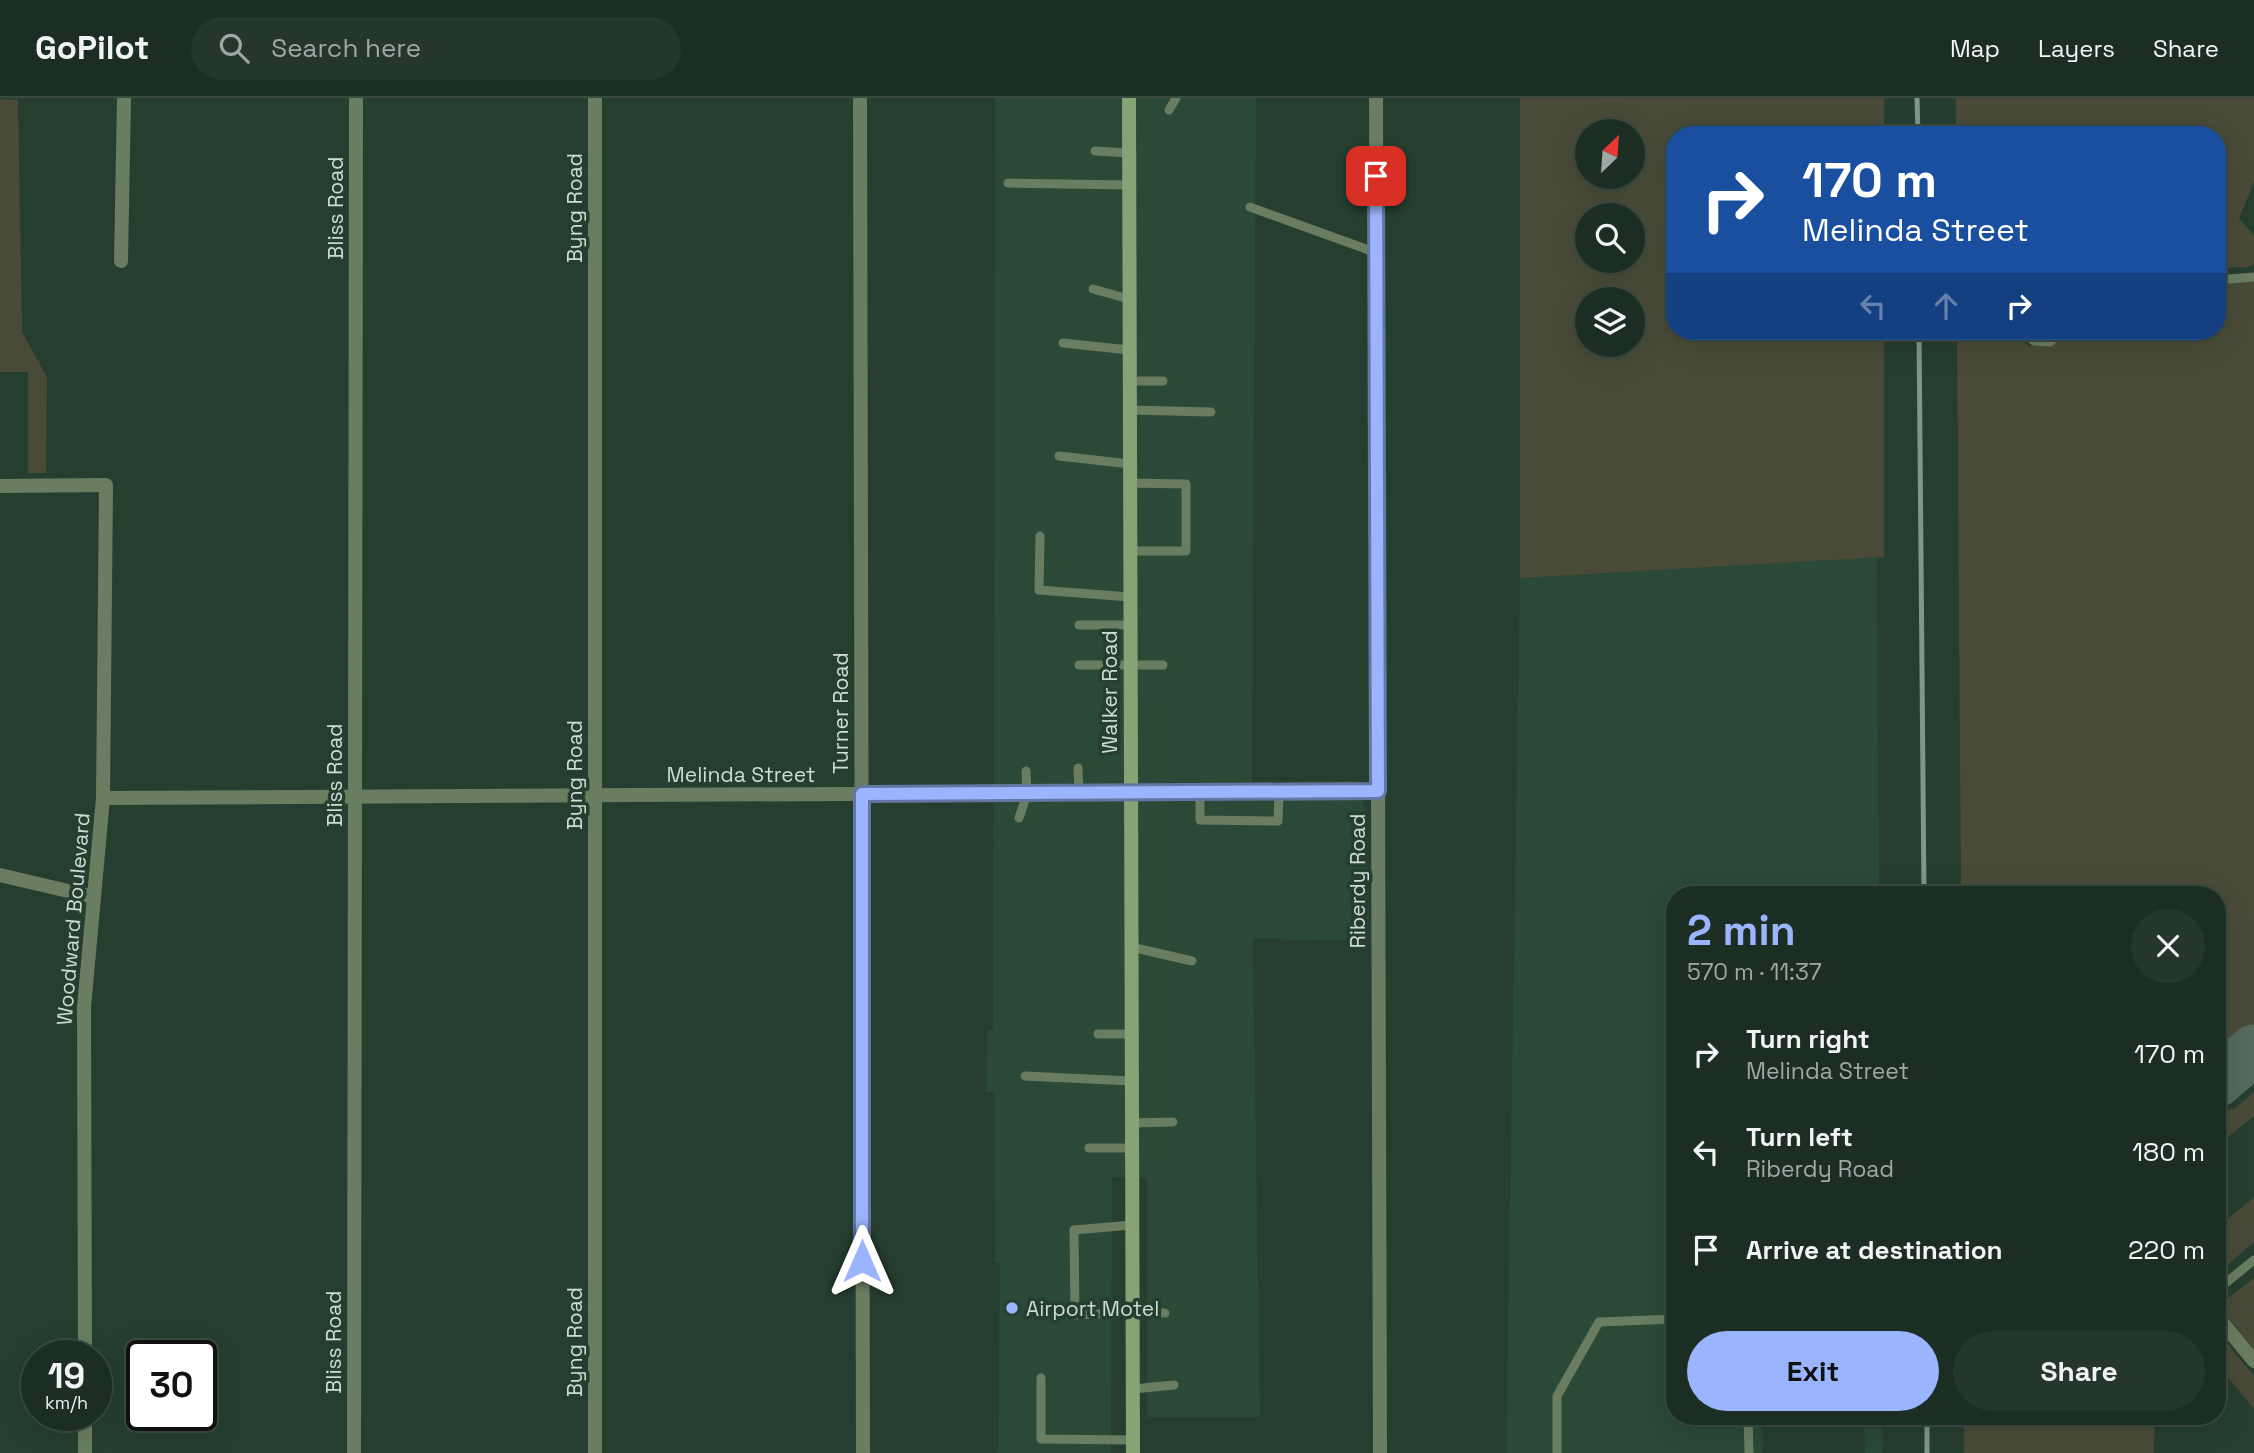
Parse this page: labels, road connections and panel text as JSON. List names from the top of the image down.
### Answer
{
  "streets": {
    "main road": ["Walker Road"],
    "street": [
      "Bliss Road",
      "Byng Road",
      "Turner Road",
      "Melinda Street",
      "Riberdy Road",
      "Woodward Boulevard"
    ]
  },
  "crossings": [
    ["Bliss Road", "Melinda Street"],
    ["Byng Road", "Melinda Street"],
    ["Walker Road", "Melinda Street"],
    ["Turner Road", "Melinda Street"],
    ["Melinda Street", "Riberdy Road"],
    ["Melinda Street", "Woodward Boulevard"]
  ],
  "places": ["Airport Motel"],
  "north": "top right",
  "page": {
    "header": "GoPilot",
    "search": "Search here",
    "nav": ["Map", "Layers", "Share"],
    "turn": ["170 m", "Melinda Street"],
    "heading": ["2 min", "570 m · 11:37"],
    "list": [
      {
        "name": "Turn right",
        "note": "Melinda Street",
        "value": "170 m"
      },
      {
        "name": "Turn left",
        "note": "Riberdy Road",
        "value": "180 m"
      },
      {
        "name": "Arrive at destination",
        "value": "220 m"
      }
    ],
    "buttons": ["Exit", "Share"],
    "speed": "19 km/h",
    "limit": "30"
  }
}
